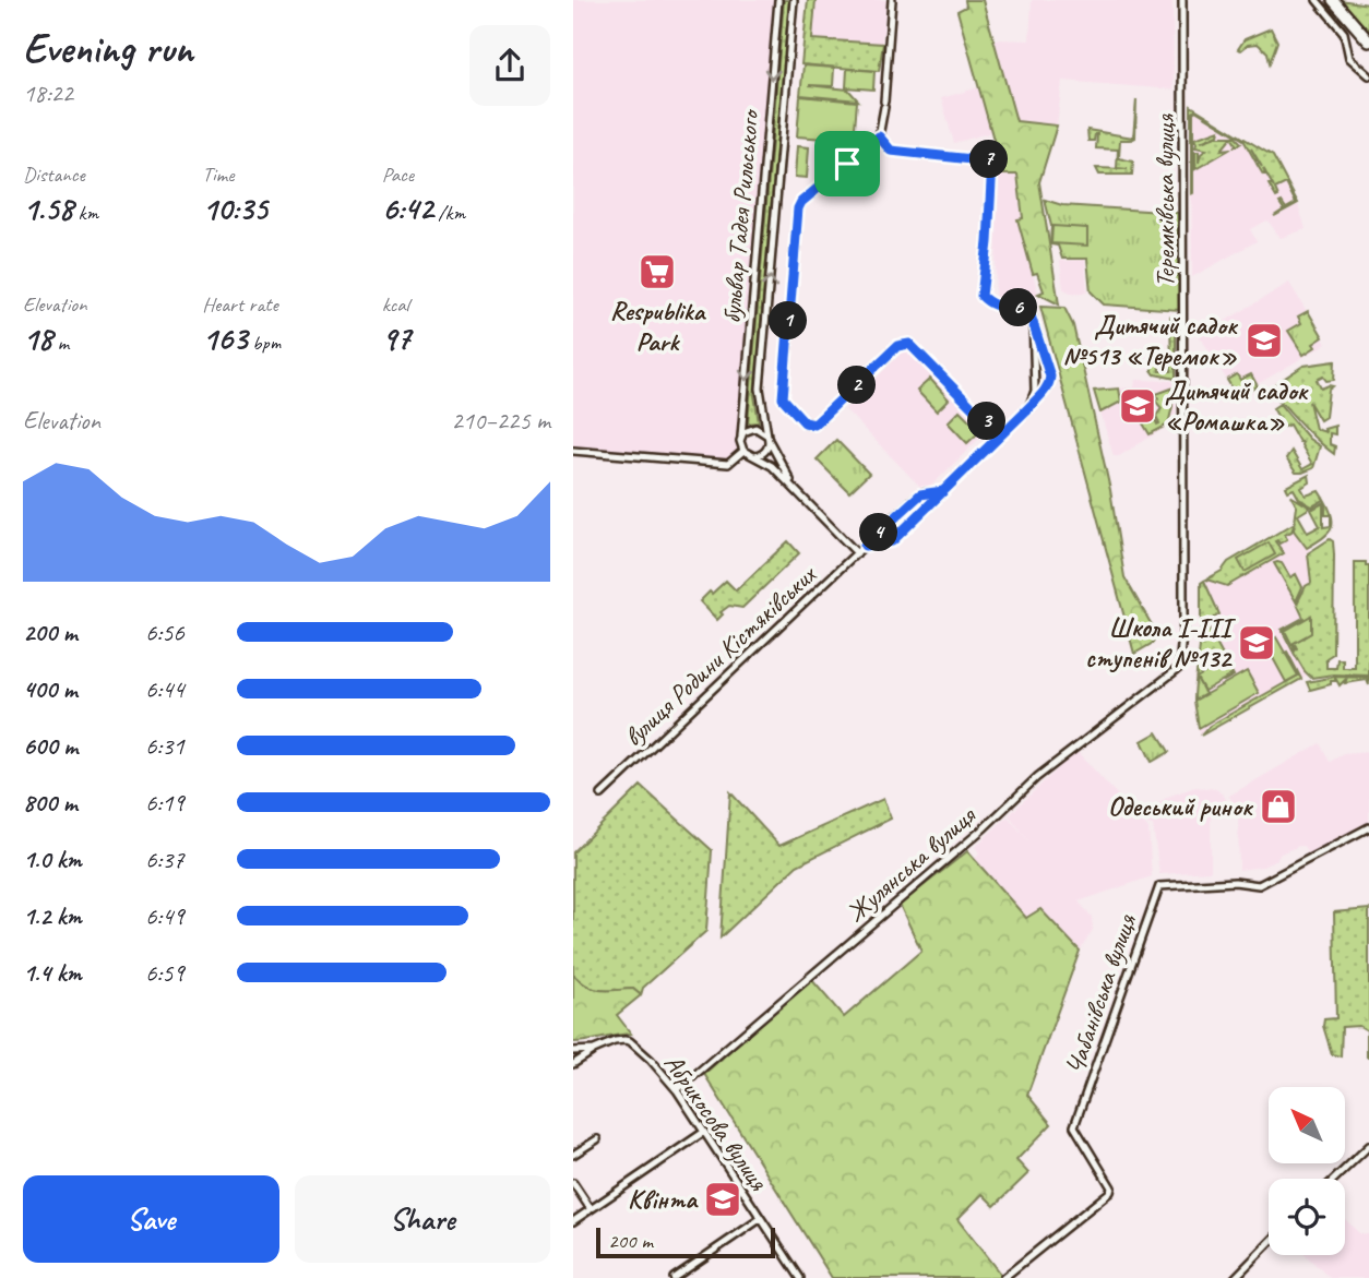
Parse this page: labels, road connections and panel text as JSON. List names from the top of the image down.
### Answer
{
  "streets": {
    "street": [
      "Теремківська вулиця",
      "бульвар Тадея Рильського",
      "вулиця Родини Кістяківських",
      "Жулянська вулиця",
      "Чабанівська вулиця",
      "Абрикосова вулиця"
    ]
  },
  "crossings": [
    ["Теремківська вулиця", "Жулянська вулиця"],
    ["бульвар Тадея Рильського", "вулиця Родини Кістяківських"],
    ["Жулянська вулиця", "Абрикосова вулиця"]
  ],
  "places": {
    "supermarket": ["Respublika Park"],
    "school or university": [
      "Дитячий садок №513 «Теремок»",
      "Дитячий садок «Ромашка»",
      "Школа І-ІІІ ступенів №132",
      "Квінта"
    ],
    "shop": ["Одеський ринок"]
  },
  "scale_bar": "200 m",
  "north": "top left",
  "page": {
    "heading": ["Evening run", "18:22"],
    "stats": [
      ["Distance", "1.58 km"],
      ["Time", "10:35"],
      ["Pace", "6:42 /km"],
      ["Elevation", "18 m"],
      ["Heart rate", "163 bpm"],
      ["kcal", "97"]
    ],
    "pins": [
      "7",
      "6",
      "1",
      "2",
      "3",
      "4"
    ],
    "chart": ["Elevation", "210–225 m"],
    "list": [
      {
        "name": "200 m",
        "note": "6:56"
      },
      {
        "name": "400 m",
        "note": "6:44"
      },
      {
        "name": "600 m",
        "note": "6:31"
      },
      {
        "name": "800 m",
        "note": "6:19"
      },
      {
        "name": "1.0 km",
        "note": "6:37"
      },
      {
        "name": "1.2 km",
        "note": "6:49"
      },
      {
        "name": "1.4 km",
        "note": "6:59"
      }
    ],
    "buttons": ["Save", "Share"],
    "scale": "200 m"
  }
}
